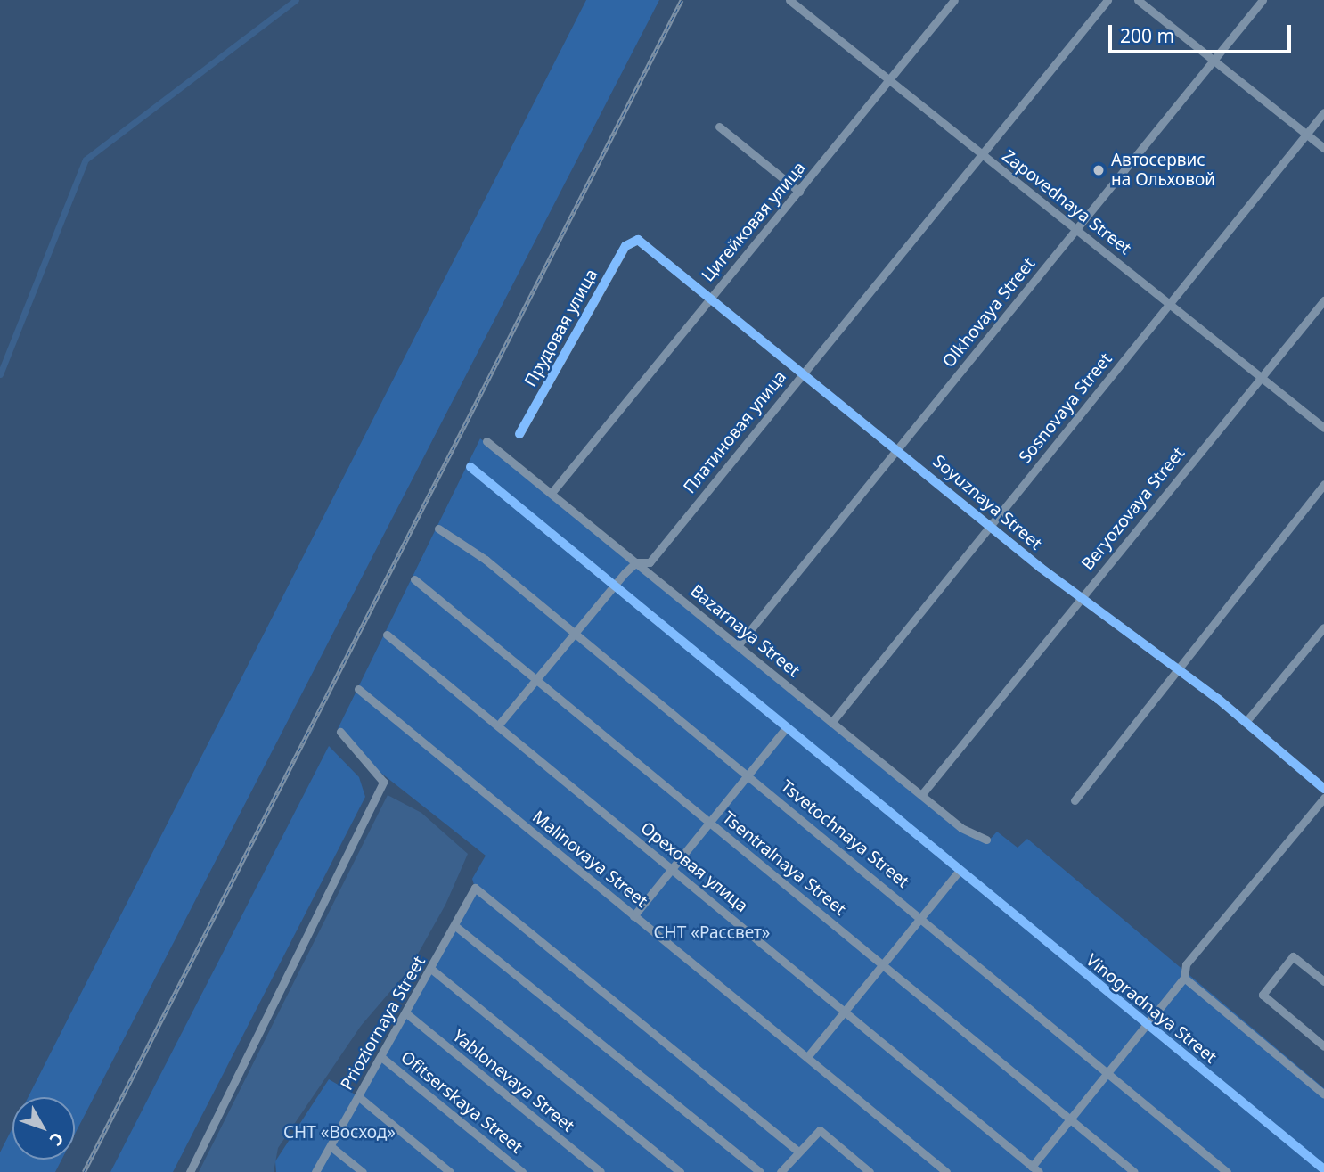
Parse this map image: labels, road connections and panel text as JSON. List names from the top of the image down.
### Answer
{
  "streets": {
    "street": [
      "Zapovednaya Street",
      "Цигейковая улица",
      "Olkhovaya Street",
      "Прудовая улица",
      "Sosnovaya Street",
      "Платиновая улица",
      "Soyuznaya Street",
      "Beryozovaya Street",
      "Bazarnaya Street",
      "Tsvetochnaya Street",
      "Malinovaya Street",
      "Tsentralnaya Street",
      "Ореховая улица",
      "Vinogradnaya Street",
      "Prioziornaya Street",
      "Yablonevaya Street",
      "Ofitserskaya Street"
    ]
  },
  "crossings": [
    ["Zapovednaya Street", "Цигейковая улица"],
    ["Zapovednaya Street", "Olkhovaya Street"],
    ["Zapovednaya Street", "Sosnovaya Street"],
    ["Zapovednaya Street", "Платиновая улица"],
    ["Zapovednaya Street", "Beryozovaya Street"],
    ["Цигейковая улица", "Soyuznaya Street"],
    ["Цигейковая улица", "Bazarnaya Street"],
    ["Olkhovaya Street", "Soyuznaya Street"],
    ["Olkhovaya Street", "Bazarnaya Street"],
    ["Прудовая улица", "Soyuznaya Street"],
    ["Sosnovaya Street", "Soyuznaya Street"],
    ["Sosnovaya Street", "Bazarnaya Street"],
    ["Платиновая улица", "Soyuznaya Street"],
    ["Платиновая улица", "Bazarnaya Street"],
    ["Платиновая улица", "Tsvetochnaya Street"],
    ["Платиновая улица", "Tsentralnaya Street"],
    ["Платиновая улица", "Ореховая улица"],
    ["Платиновая улица", "Vinogradnaya Street"],
    ["Soyuznaya Street", "Beryozovaya Street"],
    ["Beryozovaya Street", "Bazarnaya Street"],
    ["Prioziornaya Street", "Yablonevaya Street"],
    ["Prioziornaya Street", "Ofitserskaya Street"]
  ],
  "parks": ["СНТ «Рассвет»", "СНТ «Восход»"],
  "places": ["Автосервис на Ольховой"],
  "scale_bar": "200 m",
  "north": "bottom right"
}
